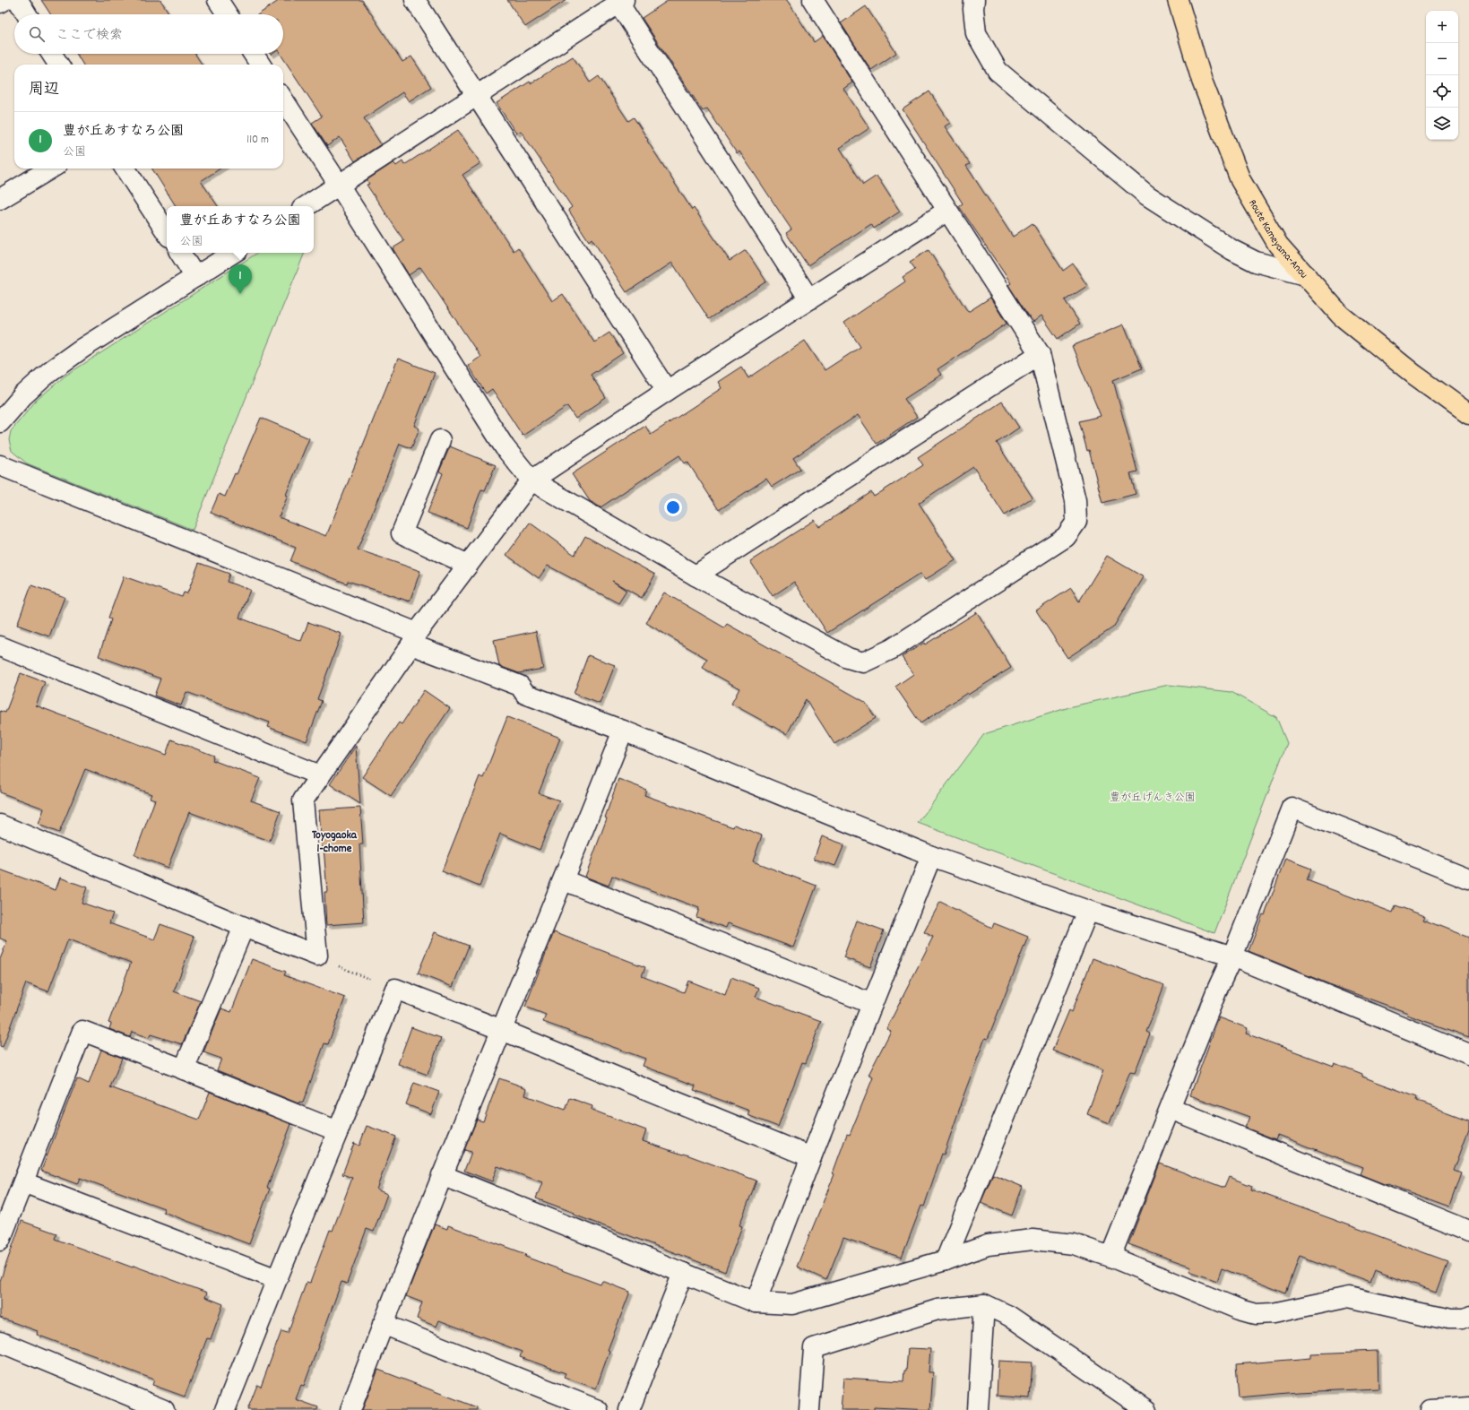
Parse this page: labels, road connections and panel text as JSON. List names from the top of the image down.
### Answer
{
  "streets": {
    "main road": ["Route Kameyama-Anou"]
  },
  "districts": ["Toyogaoka 1-chome"],
  "parks": ["豊が丘げんき公園"],
  "page": {
    "map_buttons": ["+", "−"],
    "search": "ここで検索",
    "heading": "周辺",
    "list": [
      {
        "mark": "1",
        "name": "豊が丘あすなろ公園",
        "note": "公園",
        "value": "110 m"
      }
    ],
    "popup": ["豊が丘あすなろ公園", "公園"],
    "pins": "1"
  }
}
